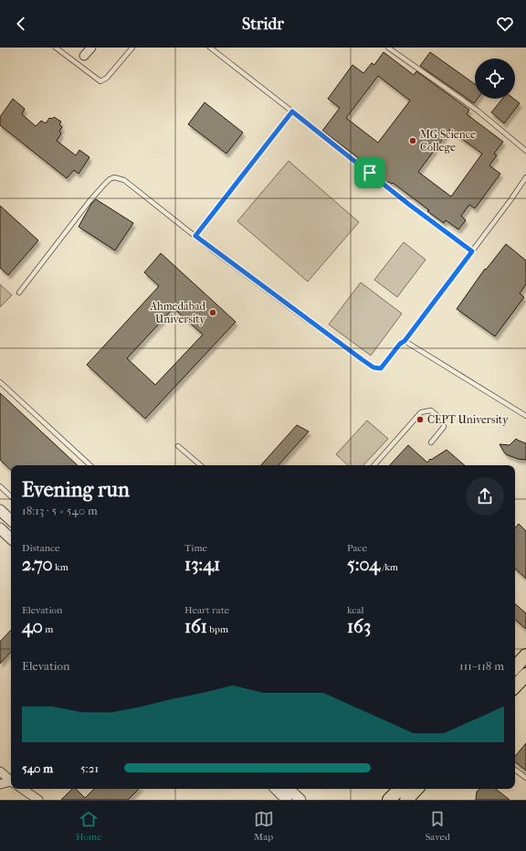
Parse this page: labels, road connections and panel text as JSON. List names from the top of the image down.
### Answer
{
  "places": ["MG Science College", "Ahmedabad University", "CEPT University"],
  "page": {
    "header": "Stridr",
    "heading": ["Evening run", "18:13 · 5 × 540 m"],
    "stats": [
      ["Distance", "2.70 km"],
      ["Time", "13:41"],
      ["Pace", "5:04 /km"],
      ["Elevation", "40 m"],
      ["Heart rate", "161 bpm"],
      ["kcal", "163"]
    ],
    "chart": ["Elevation", "111–118 m"],
    "list": [
      {
        "name": "540 m",
        "note": "5:21"
      }
    ],
    "tabs": ["Home", "Map", "Saved"]
  }
}
